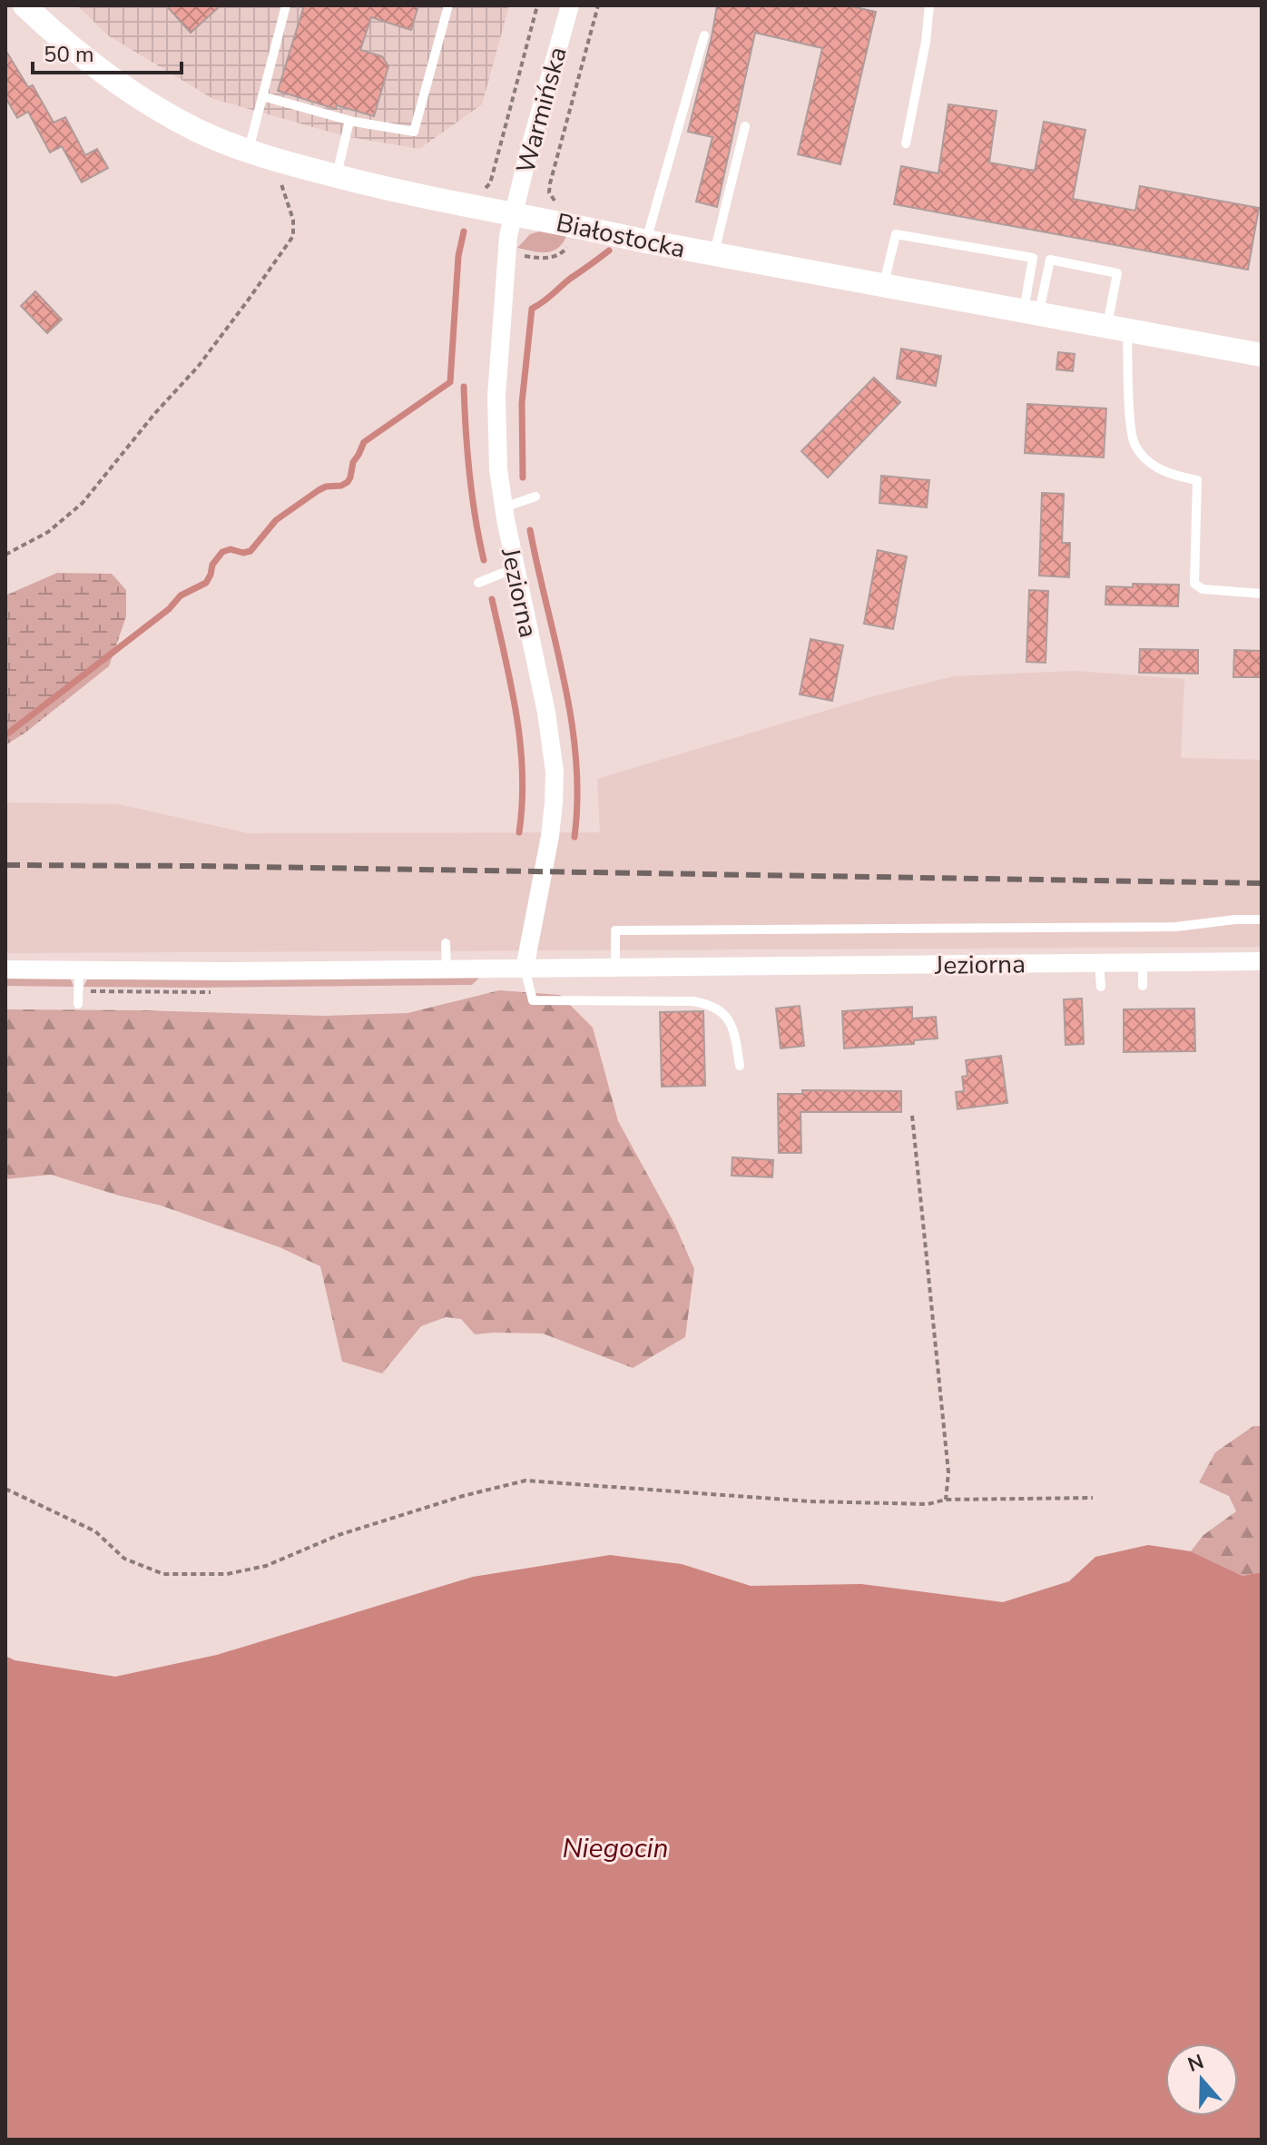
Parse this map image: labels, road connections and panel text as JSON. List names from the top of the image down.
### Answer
{
  "streets": {
    "street": ["Warmińska", "Białostocka", "Jeziorna"]
  },
  "crossings": [
    ["Warmińska", "Białostocka"],
    ["Warmińska", "Jeziorna"],
    ["Białostocka", "Jeziorna"]
  ],
  "water": ["Niegocin"],
  "scale_bar": "50 m",
  "north": "top"
}
